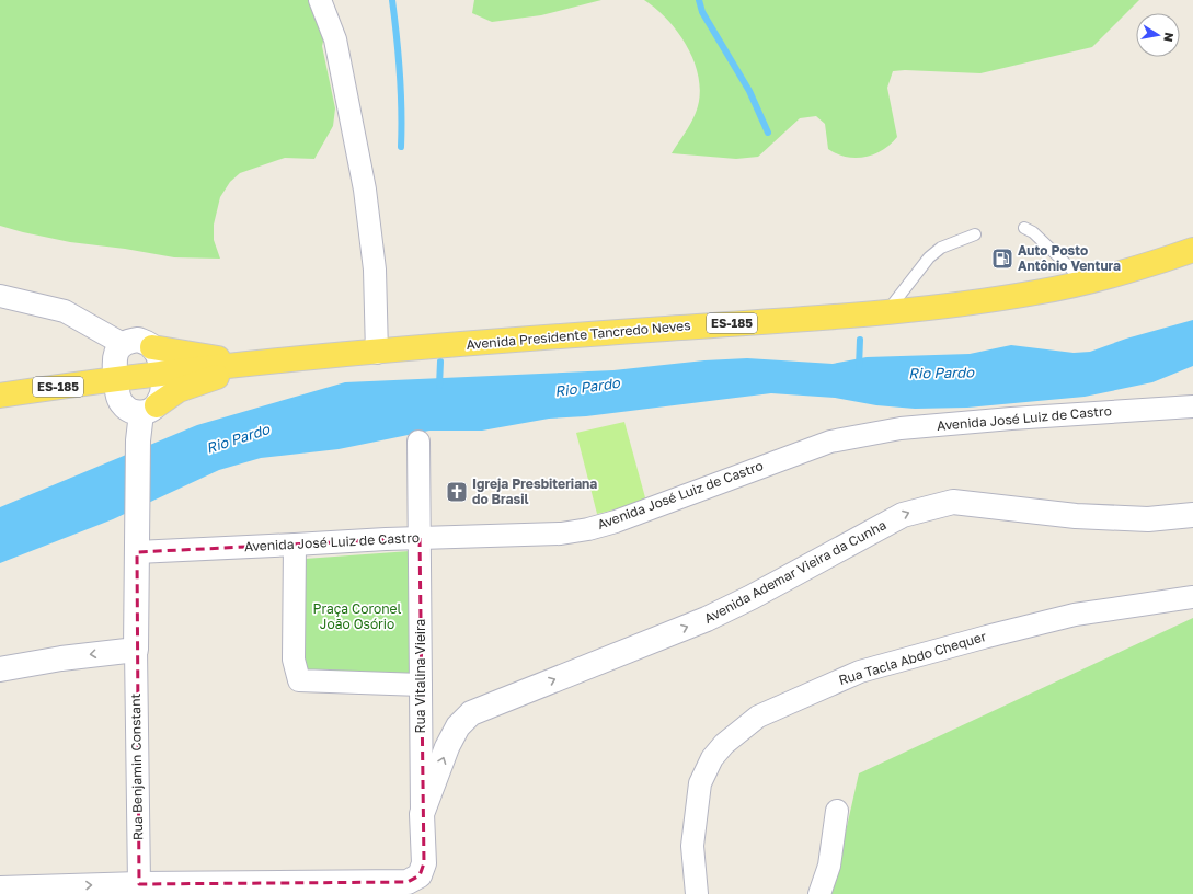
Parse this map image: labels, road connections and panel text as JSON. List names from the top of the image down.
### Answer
{
  "streets": {
    "main road": ["ES-185", "Avenida Presidente Tancredo Neves"],
    "street": [
      "Avenida José Luiz de Castro",
      "Avenida Ademar Vieira da Cunha",
      "Rua Tacla Abdo Chequer",
      "Rua Vitalina Vieira",
      "Rua Benjamin Constant"
    ]
  },
  "crossings": [
    ["ES-185", "Avenida Presidente Tancredo Neves"],
    ["Avenida José Luiz de Castro", "Rua Vitalina Vieira"],
    ["Avenida Ademar Vieira da Cunha", "Rua Vitalina Vieira"]
  ],
  "one_way": ["Avenida Ademar Vieira da Cunha"],
  "water": ["Rio Pardo"],
  "parks": ["Praça Coronel João Osório"],
  "places": {
    "fuel station": ["Auto Posto Antônio Ventura"],
    "church": ["Igreja Presbiteriana do Brasil"]
  },
  "north": "right"
}
